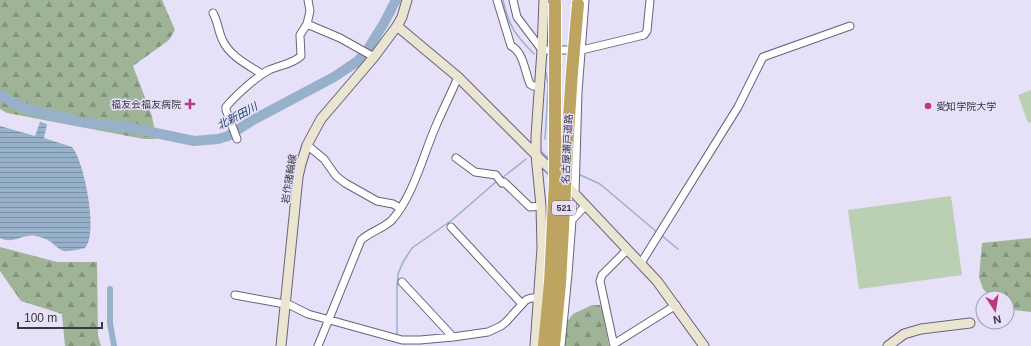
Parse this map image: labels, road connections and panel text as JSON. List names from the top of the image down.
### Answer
{
  "streets": {
    "highway": ["名古屋瀬戸道路", "521"],
    "main road": ["岩作諸輪線"]
  },
  "water": ["北新田川"],
  "places": {
    "health": ["福友会福友病院"],
    "other": ["愛知学院大学"]
  },
  "scale_bar": "100 m",
  "north": "bottom"
}
